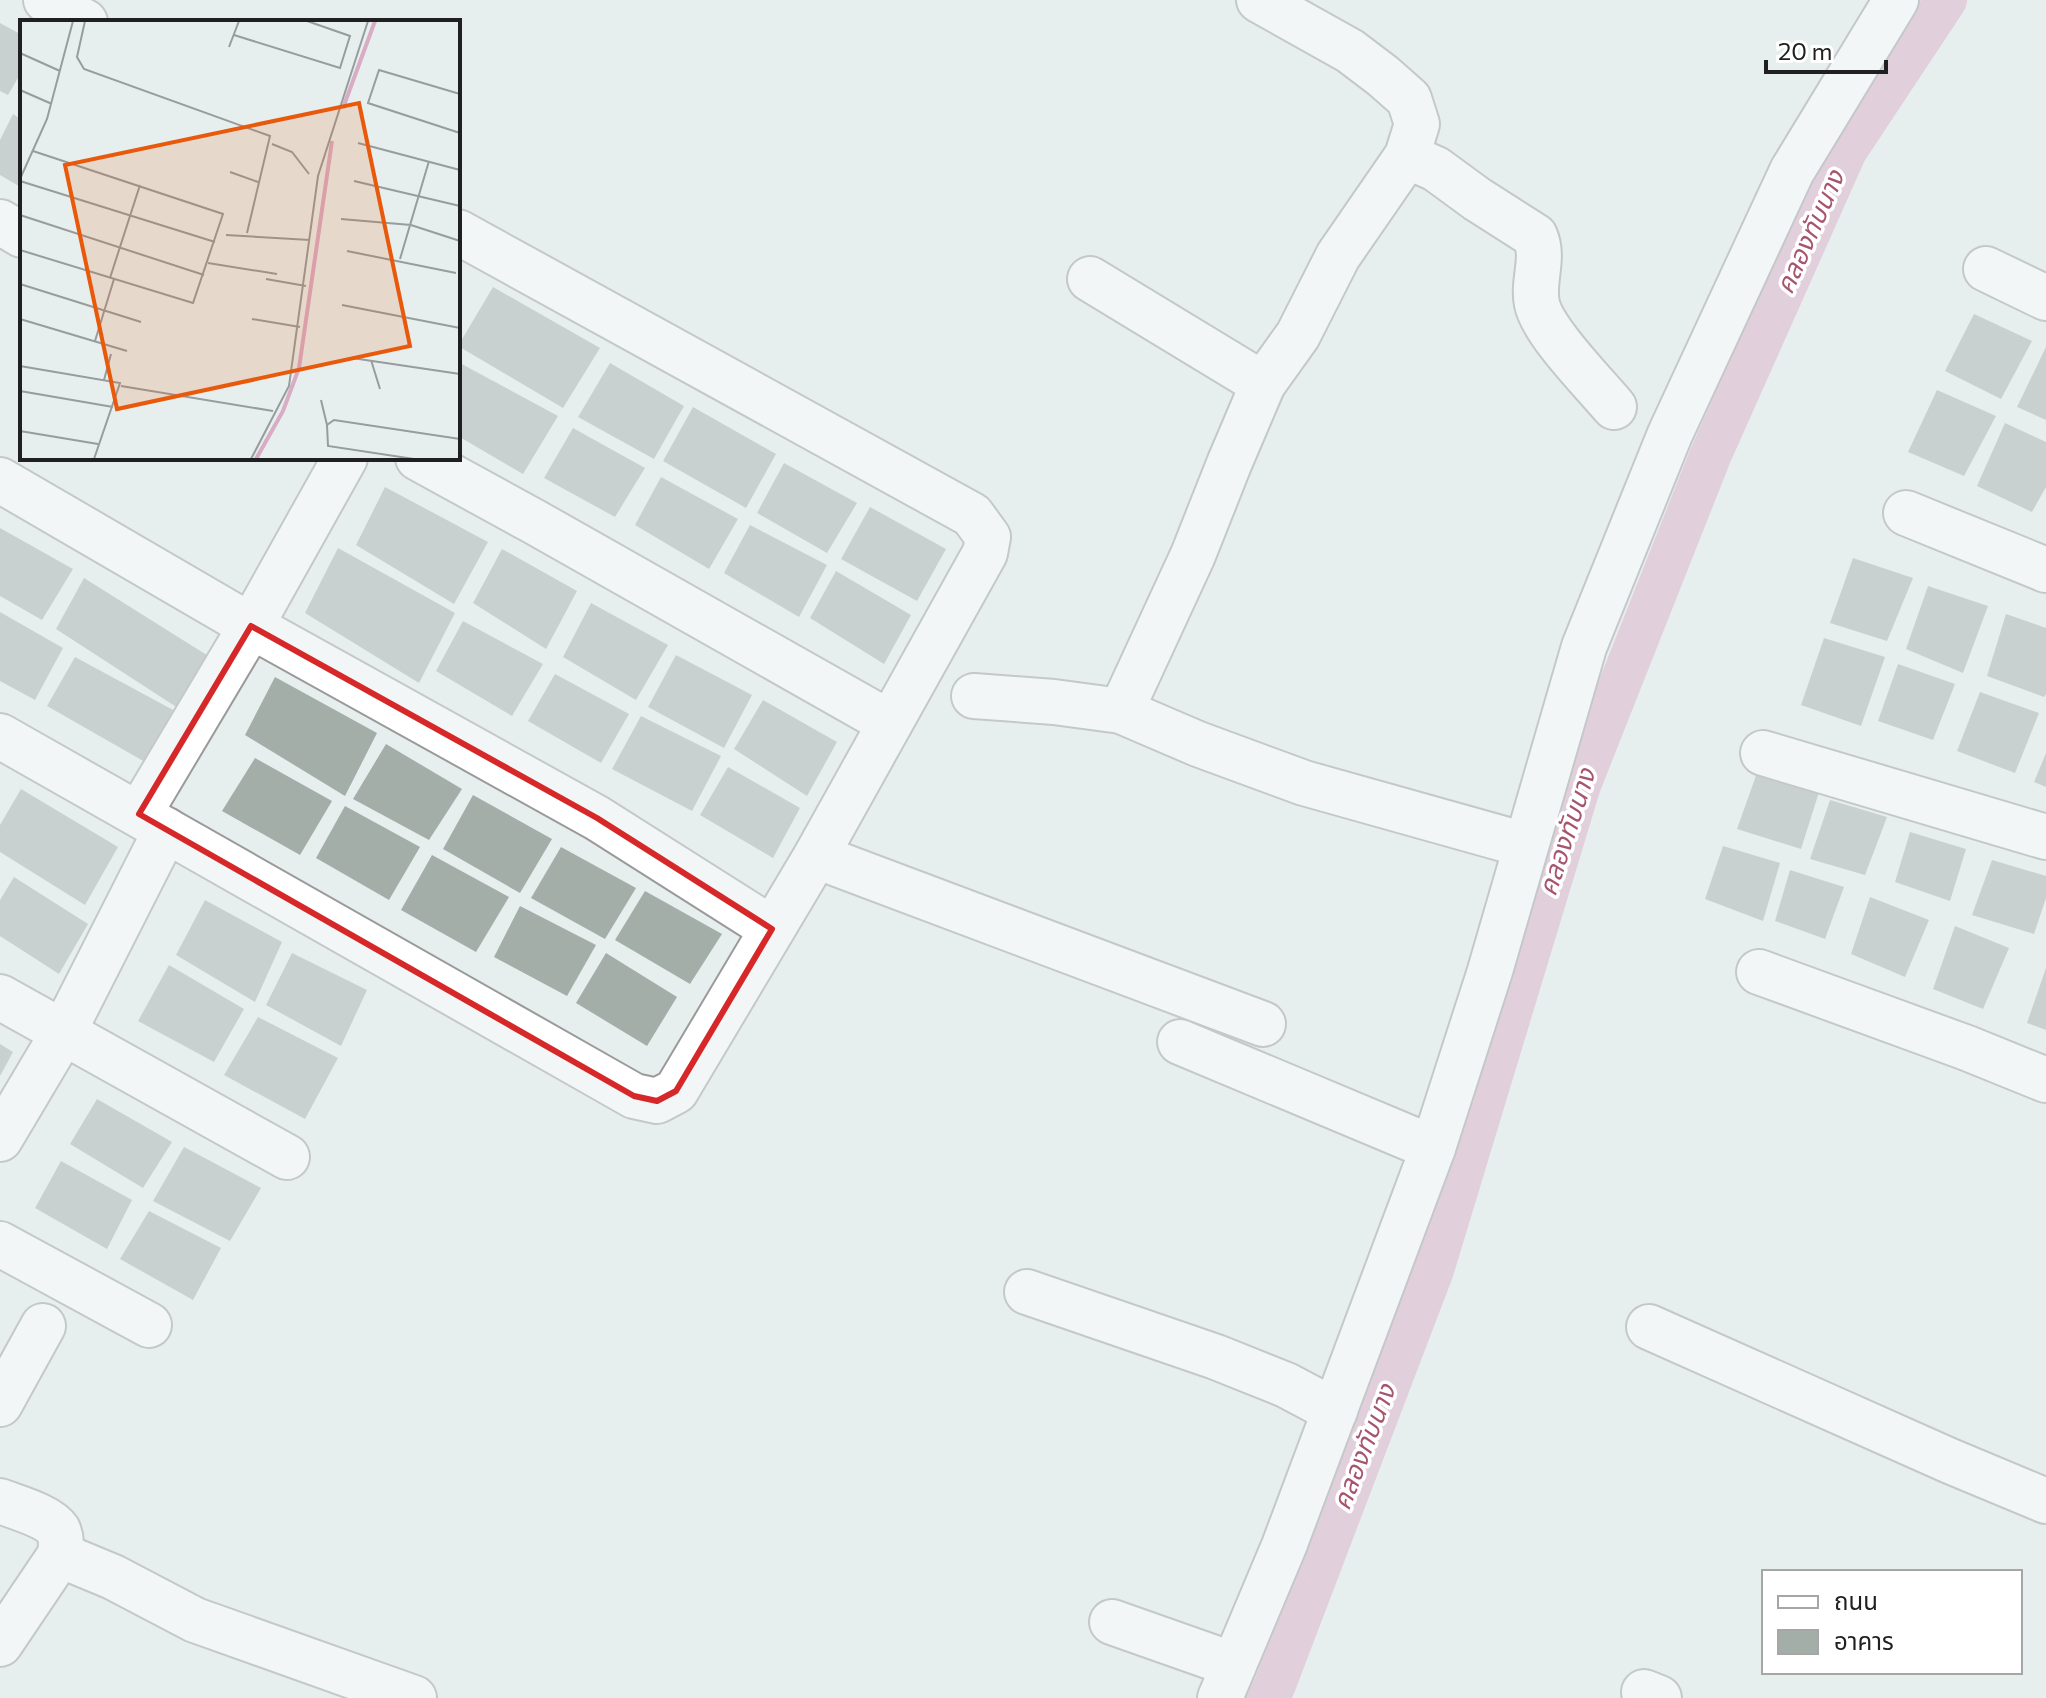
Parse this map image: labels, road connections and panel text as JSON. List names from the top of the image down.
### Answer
{
  "water": ["คลองทับนาง"],
  "legend": ["ถนน", "อาคาร"],
  "scale_bar": "20 m"
}
